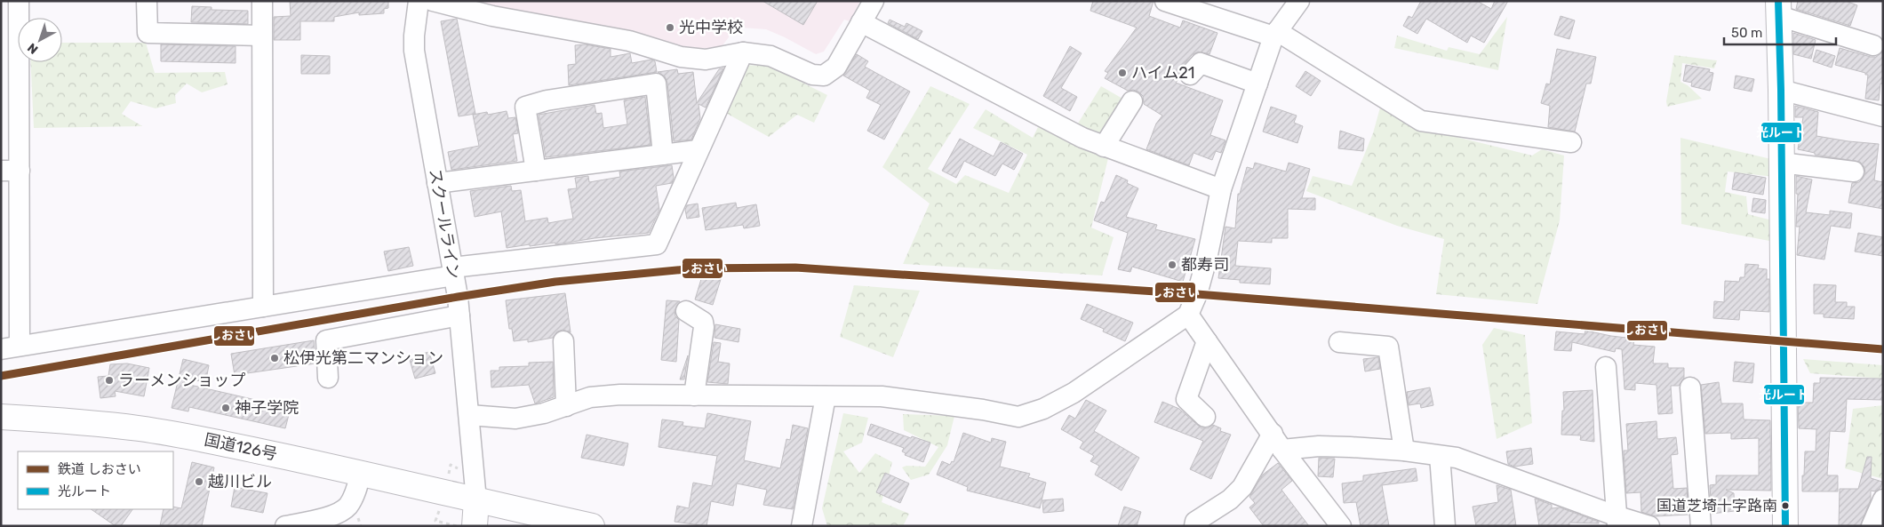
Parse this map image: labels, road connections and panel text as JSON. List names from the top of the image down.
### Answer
{
  "streets": {
    "main road": ["国道126号"],
    "street": ["スクールライン"]
  },
  "crossings": [
    ["スクールライン", "国道126号"]
  ],
  "places": [
    "光中学校",
    "ハイム21",
    "都寿司",
    "松伊光第二マンション",
    "ラーメンショップ",
    "神子学院",
    "越川ビル",
    "国道芝埼十字路南"
  ],
  "lines": ["transit line 光ルート", "rail line しおさい"],
  "legend": ["鉄道 しおさい", "光ルート"],
  "scale_bar": "50 m",
  "north": "bottom left"
}
